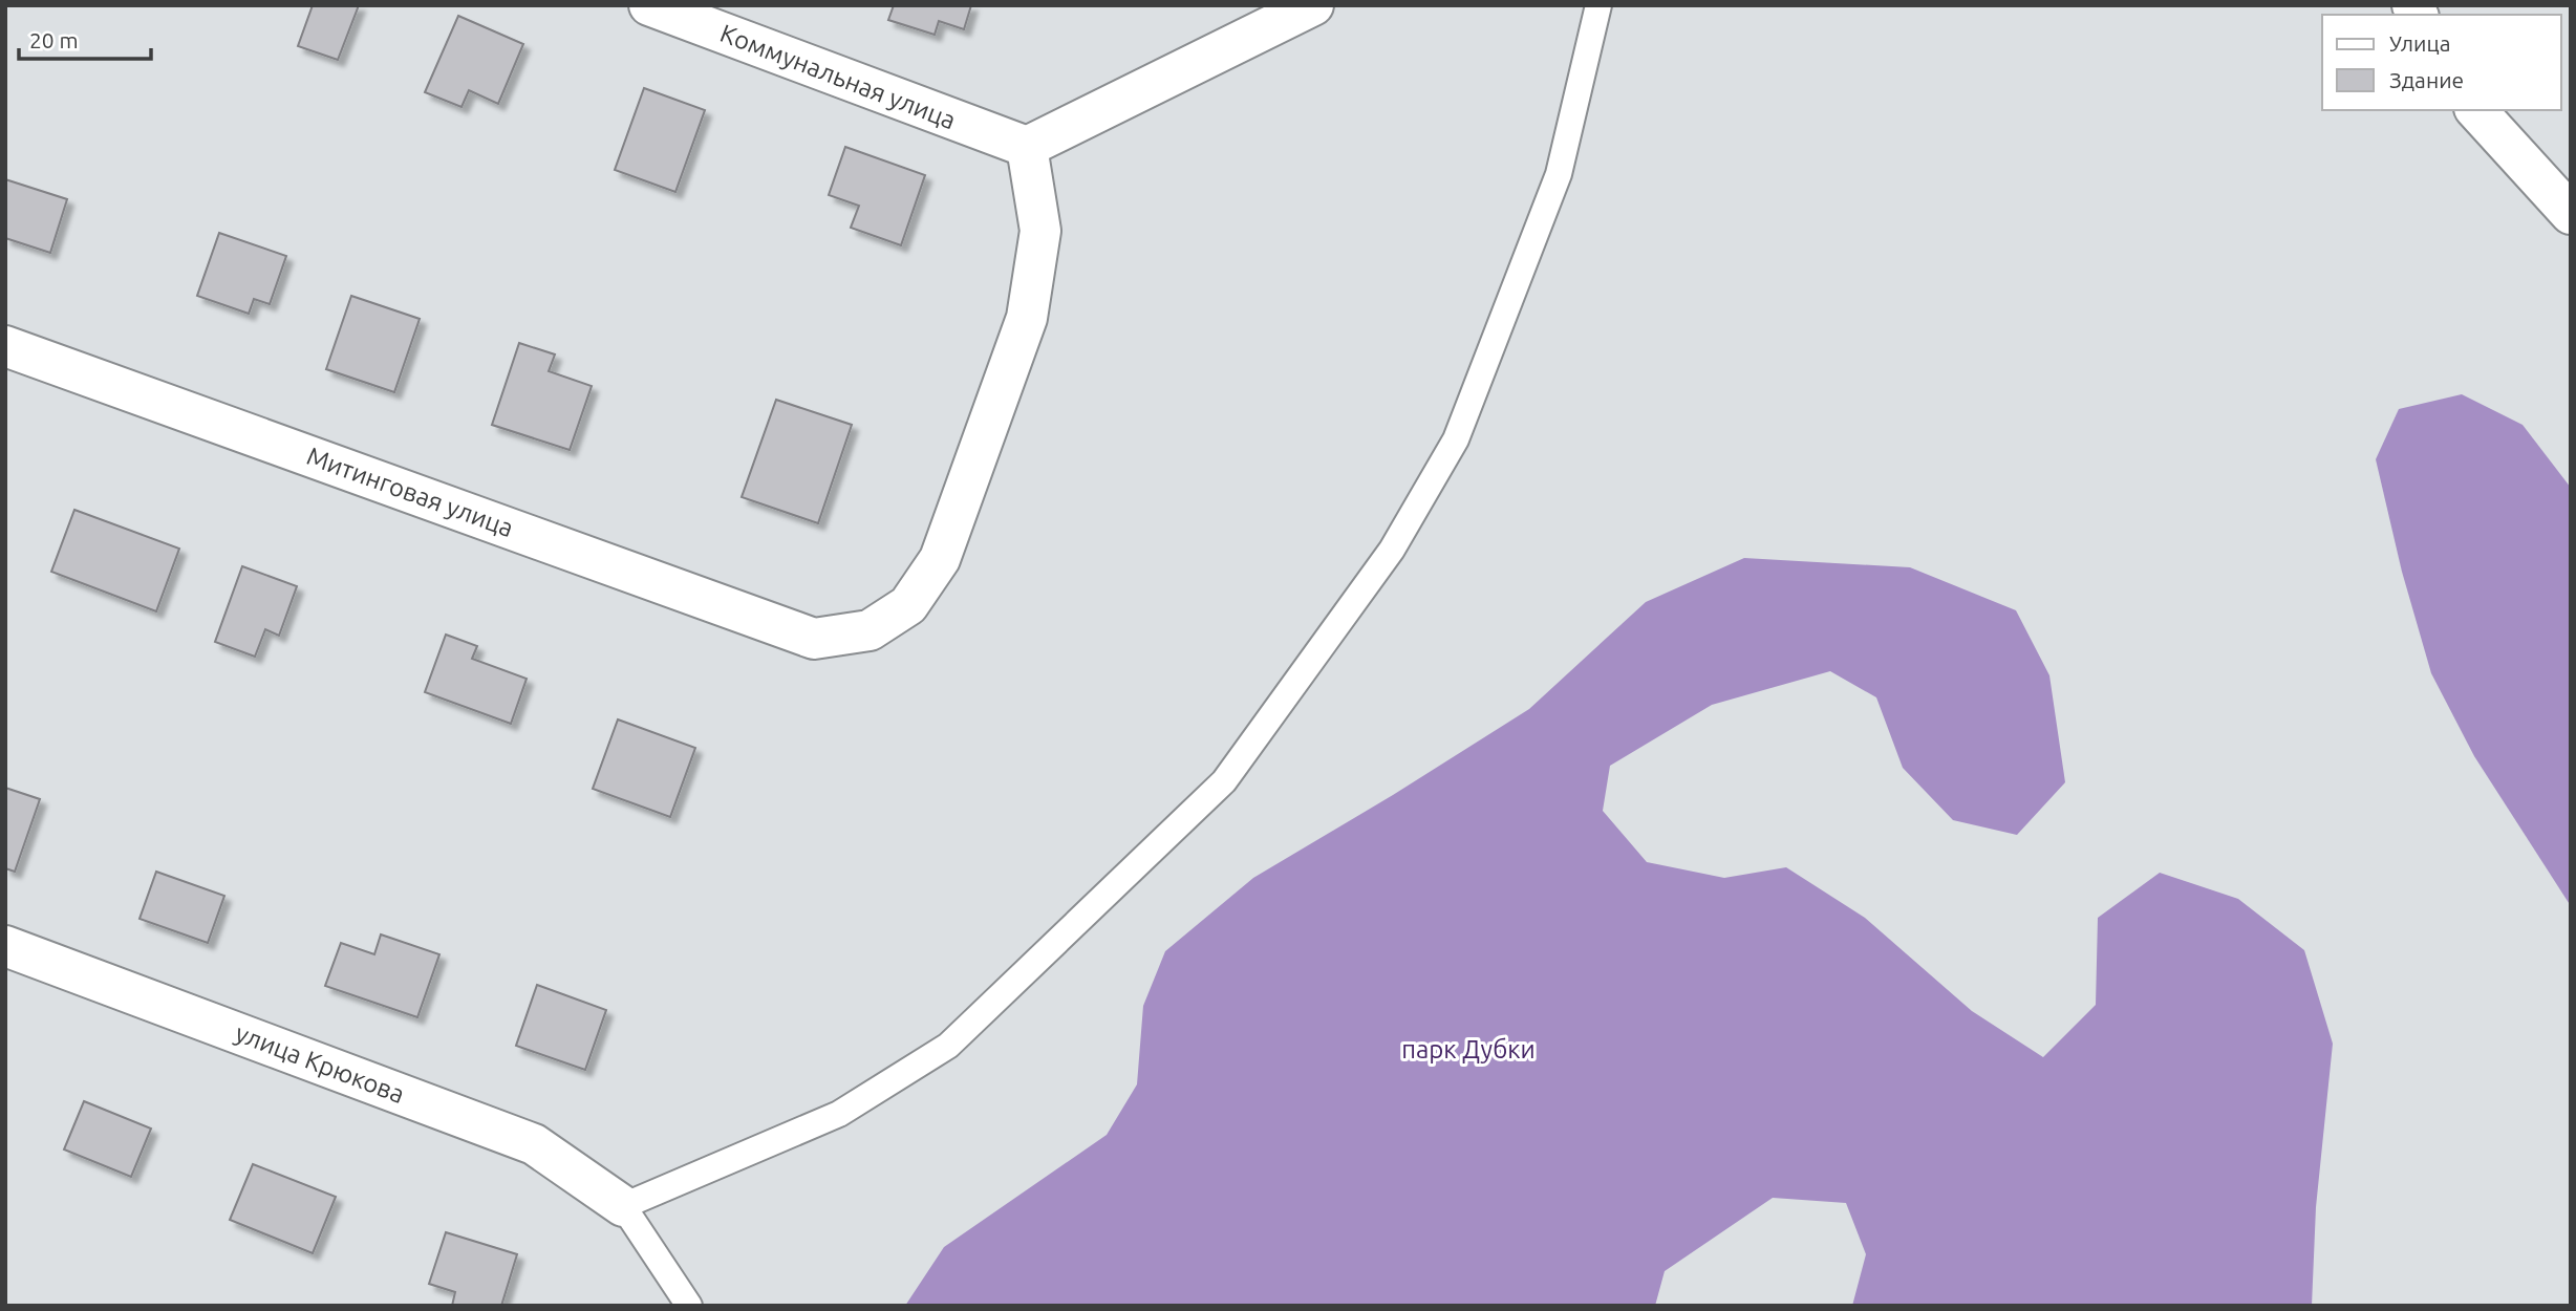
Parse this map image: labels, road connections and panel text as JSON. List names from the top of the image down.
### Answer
{
  "streets": {
    "street": ["Коммунальная улица", "Митинговая улица", "улица Крюкова"]
  },
  "crossings": [
    ["Коммунальная улица", "Митинговая улица"]
  ],
  "parks": ["парк Дубки"],
  "legend": ["Улица", "Здание"],
  "scale_bar": "20 m"
}
